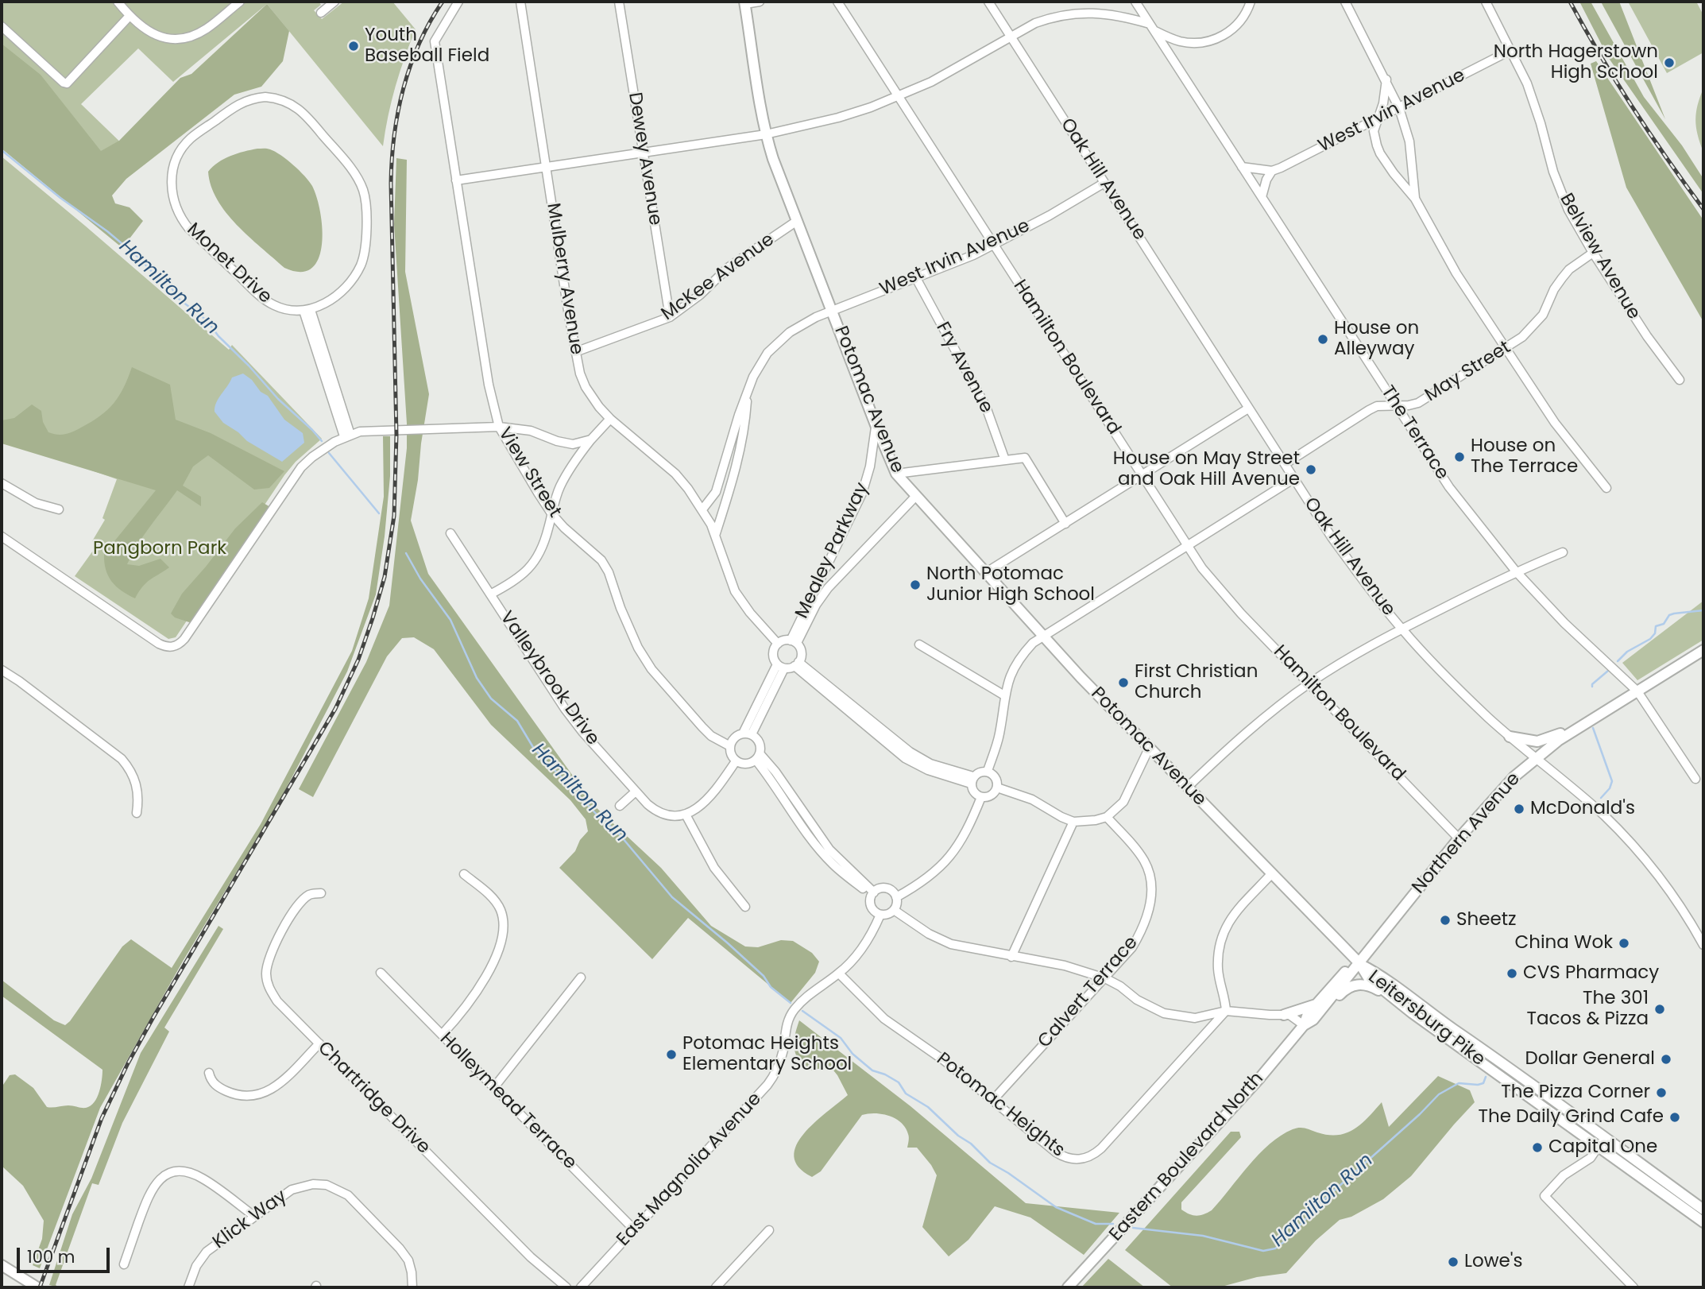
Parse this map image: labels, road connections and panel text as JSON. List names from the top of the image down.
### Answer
{
  "streets": {
    "main road": [
      "Potomac Avenue",
      "Northern Avenue",
      "Leitersburg Pike",
      "Eastern Boulevard North"
    ],
    "street": [
      "West Irvin Avenue",
      "Dewey Avenue",
      "Oak Hill Avenue",
      "Belview Avenue",
      "Monet Drive",
      "McKee Avenue",
      "Mulberry Avenue",
      "Hamilton Boulevard",
      "Fry Avenue",
      "May Street",
      "The Terrace",
      "View Street",
      "Mealey Parkway",
      "Valleybrook Drive",
      "Calvert Terrace",
      "Chartridge Drive",
      "Holleymead Terrace",
      "Potomac Heights",
      "East Magnolia Avenue",
      "Klick Way"
    ]
  },
  "crossings": [
    ["West Irvin Avenue", "Oak Hill Avenue"],
    ["West Irvin Avenue", "Belview Avenue"],
    ["West Irvin Avenue", "Mulberry Avenue"],
    ["West Irvin Avenue", "Hamilton Boulevard"],
    ["West Irvin Avenue", "Fry Avenue"],
    ["West Irvin Avenue", "Potomac Avenue"],
    ["Dewey Avenue", "McKee Avenue"],
    ["Oak Hill Avenue", "May Street"],
    ["Oak Hill Avenue", "Northern Avenue"],
    ["Belview Avenue", "May Street"],
    ["McKee Avenue", "Mulberry Avenue"],
    ["McKee Avenue", "Potomac Avenue"],
    ["Mulberry Avenue", "Mealey Parkway"],
    ["Hamilton Boulevard", "Northern Avenue"],
    ["May Street", "The Terrace"],
    ["Potomac Avenue", "Mealey Parkway"],
    ["Potomac Avenue", "Northern Avenue"],
    ["Potomac Avenue", "Leitersburg Pike"],
    ["Potomac Avenue", "Eastern Boulevard North"],
    ["The Terrace", "Northern Avenue"],
    ["Northern Avenue", "Leitersburg Pike"],
    ["Northern Avenue", "Eastern Boulevard North"],
    ["Calvert Terrace", "Potomac Heights"],
    ["Leitersburg Pike", "Eastern Boulevard North"],
    ["Holleymead Terrace", "East Magnolia Avenue"],
    ["Potomac Heights", "East Magnolia Avenue"]
  ],
  "water": ["Hamilton Run"],
  "parks": ["Pangborn Park"],
  "places": [
    "Youth Baseball Field",
    "North Hagerstown High School",
    "House on Alleyway",
    "House on The Terrace",
    "House on May Street and Oak Hill Avenue",
    "North Potomac Junior High School",
    "First Christian Church",
    "McDonald's",
    "Sheetz",
    "China Wok",
    "CVS Pharmacy",
    "The 301 Tacos & Pizza",
    "Potomac Heights Elementary School",
    "Dollar General",
    "The Pizza Corner",
    "The Daily Grind Cafe",
    "Capital One",
    "Lowe's"
  ],
  "scale_bar": "100 m"
}
